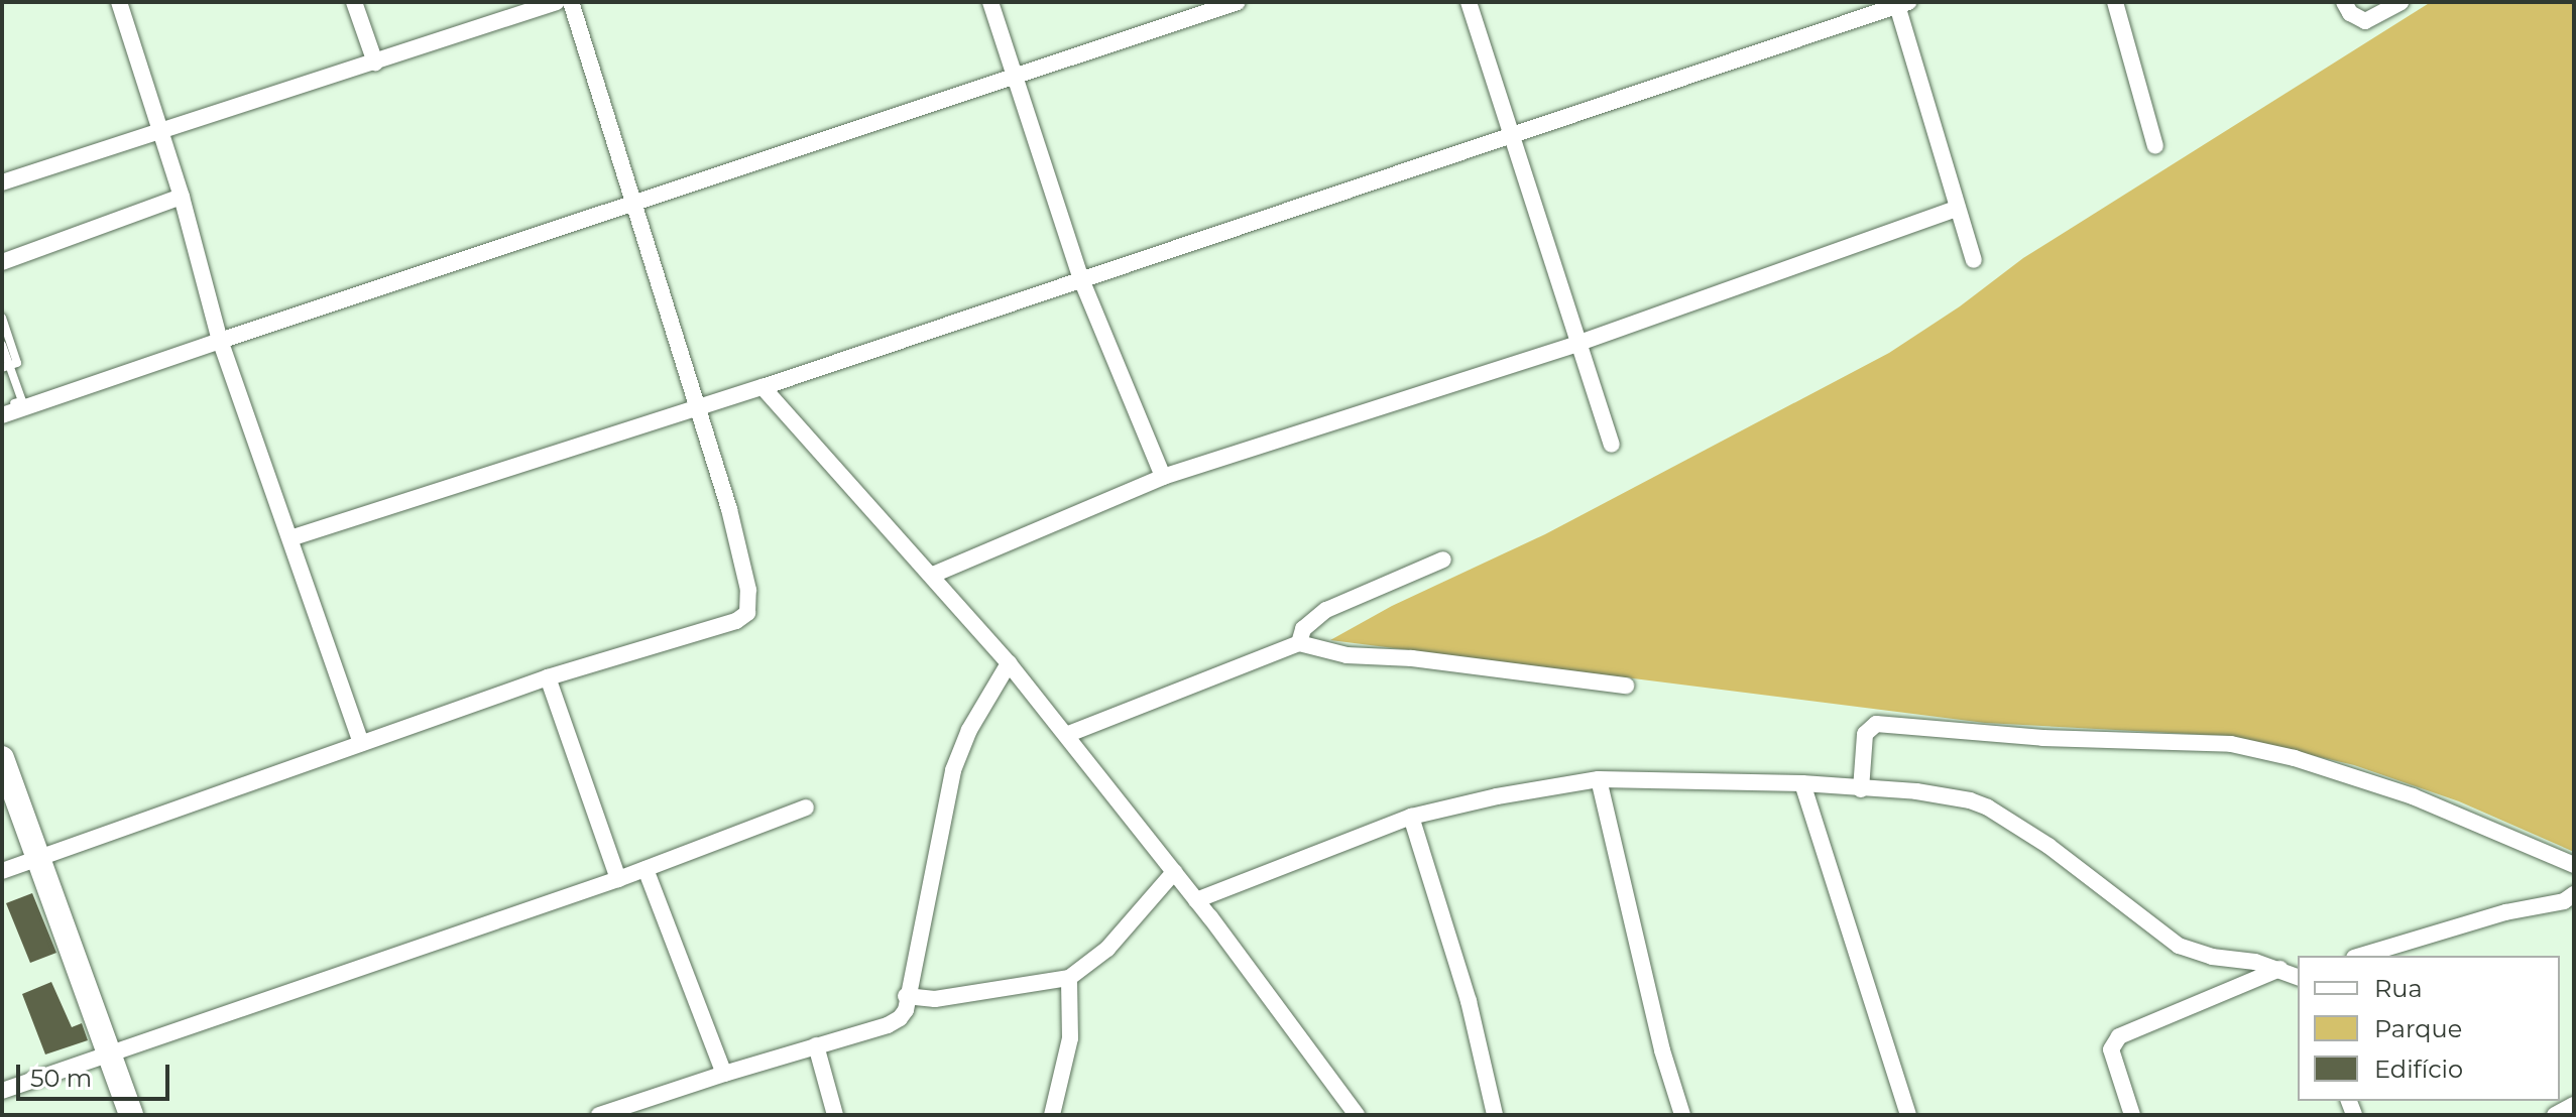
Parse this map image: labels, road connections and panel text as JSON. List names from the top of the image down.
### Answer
{
  "legend": ["Rua", "Parque", "Edifício"],
  "scale_bar": "50 m"
}
